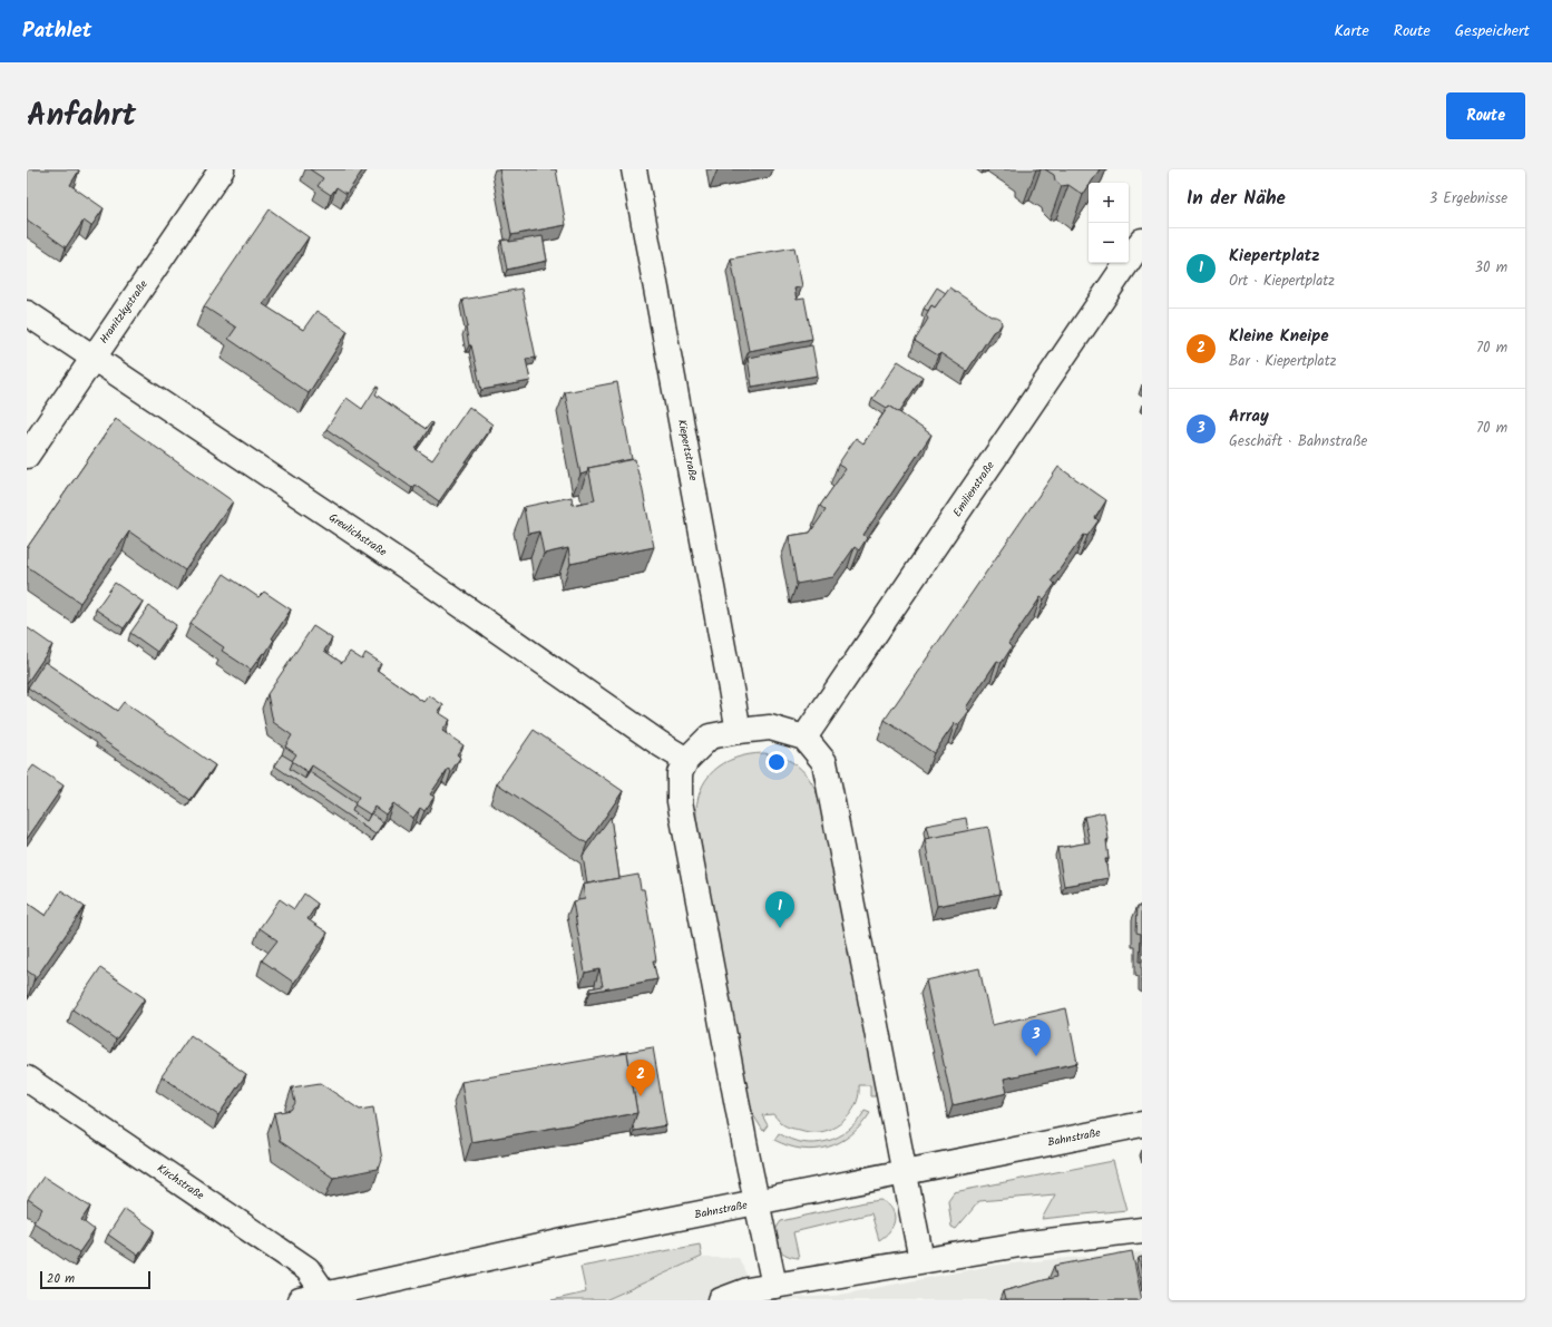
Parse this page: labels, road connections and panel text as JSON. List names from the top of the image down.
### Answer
{
  "streets": {
    "street": [
      "Hranitzkystraße",
      "Kiepertstraße",
      "Emilienstraße",
      "Greulichstraße",
      "Bahnstraße",
      "Kirchstraße"
    ]
  },
  "crossings": [
    ["Hranitzkystraße", "Greulichstraße"],
    ["Bahnstraße", "Kirchstraße"]
  ],
  "scale_bar": "20 m",
  "page": {
    "header": "Pathlet",
    "nav": ["Karte", "Route", "Gespeichert"],
    "title": "Anfahrt",
    "buttons": "Route",
    "heading": ["In der Nähe", "3 Ergebnisse"],
    "map_buttons": ["+", "−"],
    "list": [
      {
        "mark": "1",
        "name": "Kiepertplatz",
        "note": "Ort · Kiepertplatz",
        "value": "30 m"
      },
      {
        "mark": "2",
        "name": "Kleine Kneipe",
        "note": "Bar · Kiepertplatz",
        "value": "70 m"
      },
      {
        "mark": "3",
        "name": "Array",
        "note": "Geschäft · Bahnstraße",
        "value": "70 m"
      }
    ],
    "pins": ["1", "3", "2"],
    "scale": "20 m"
  }
}
